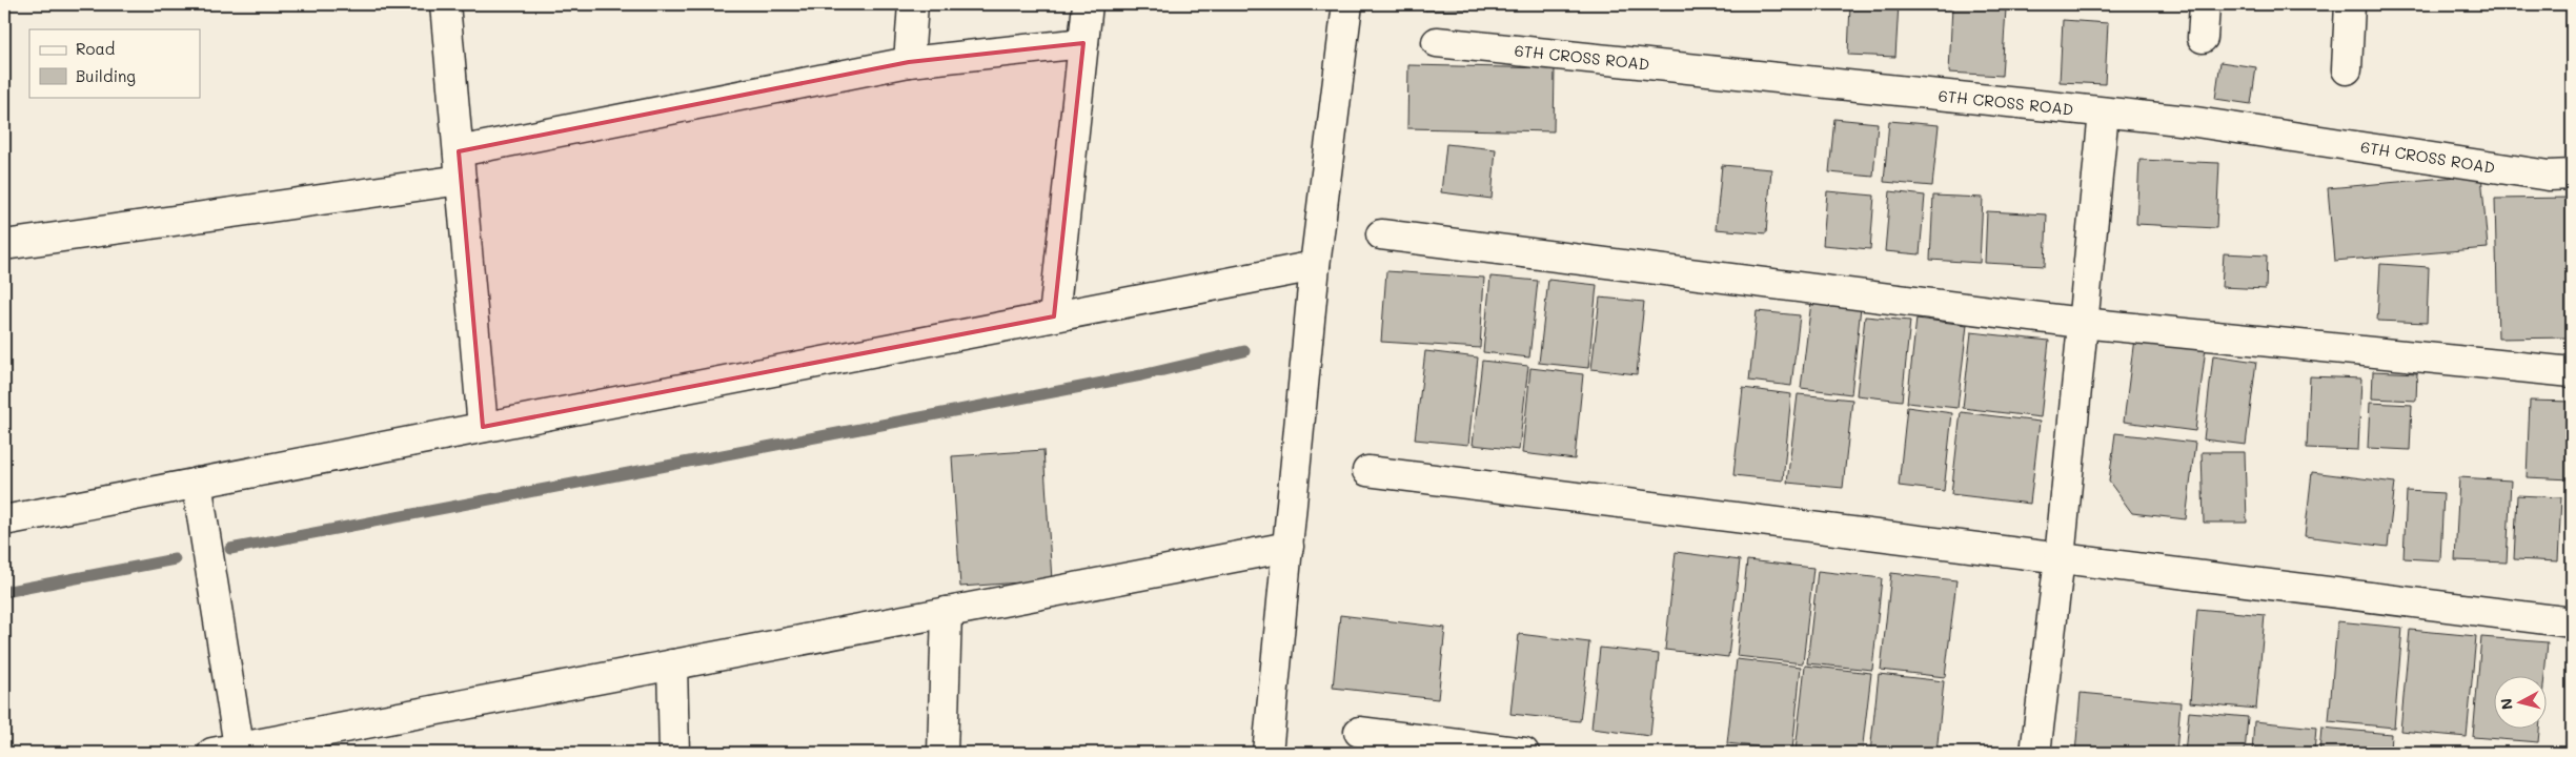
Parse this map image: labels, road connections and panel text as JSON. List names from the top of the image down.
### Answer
{
  "streets": {
    "street": ["6TH CROSS ROAD"]
  },
  "legend": ["Road", "Building"],
  "north": "left"
}
